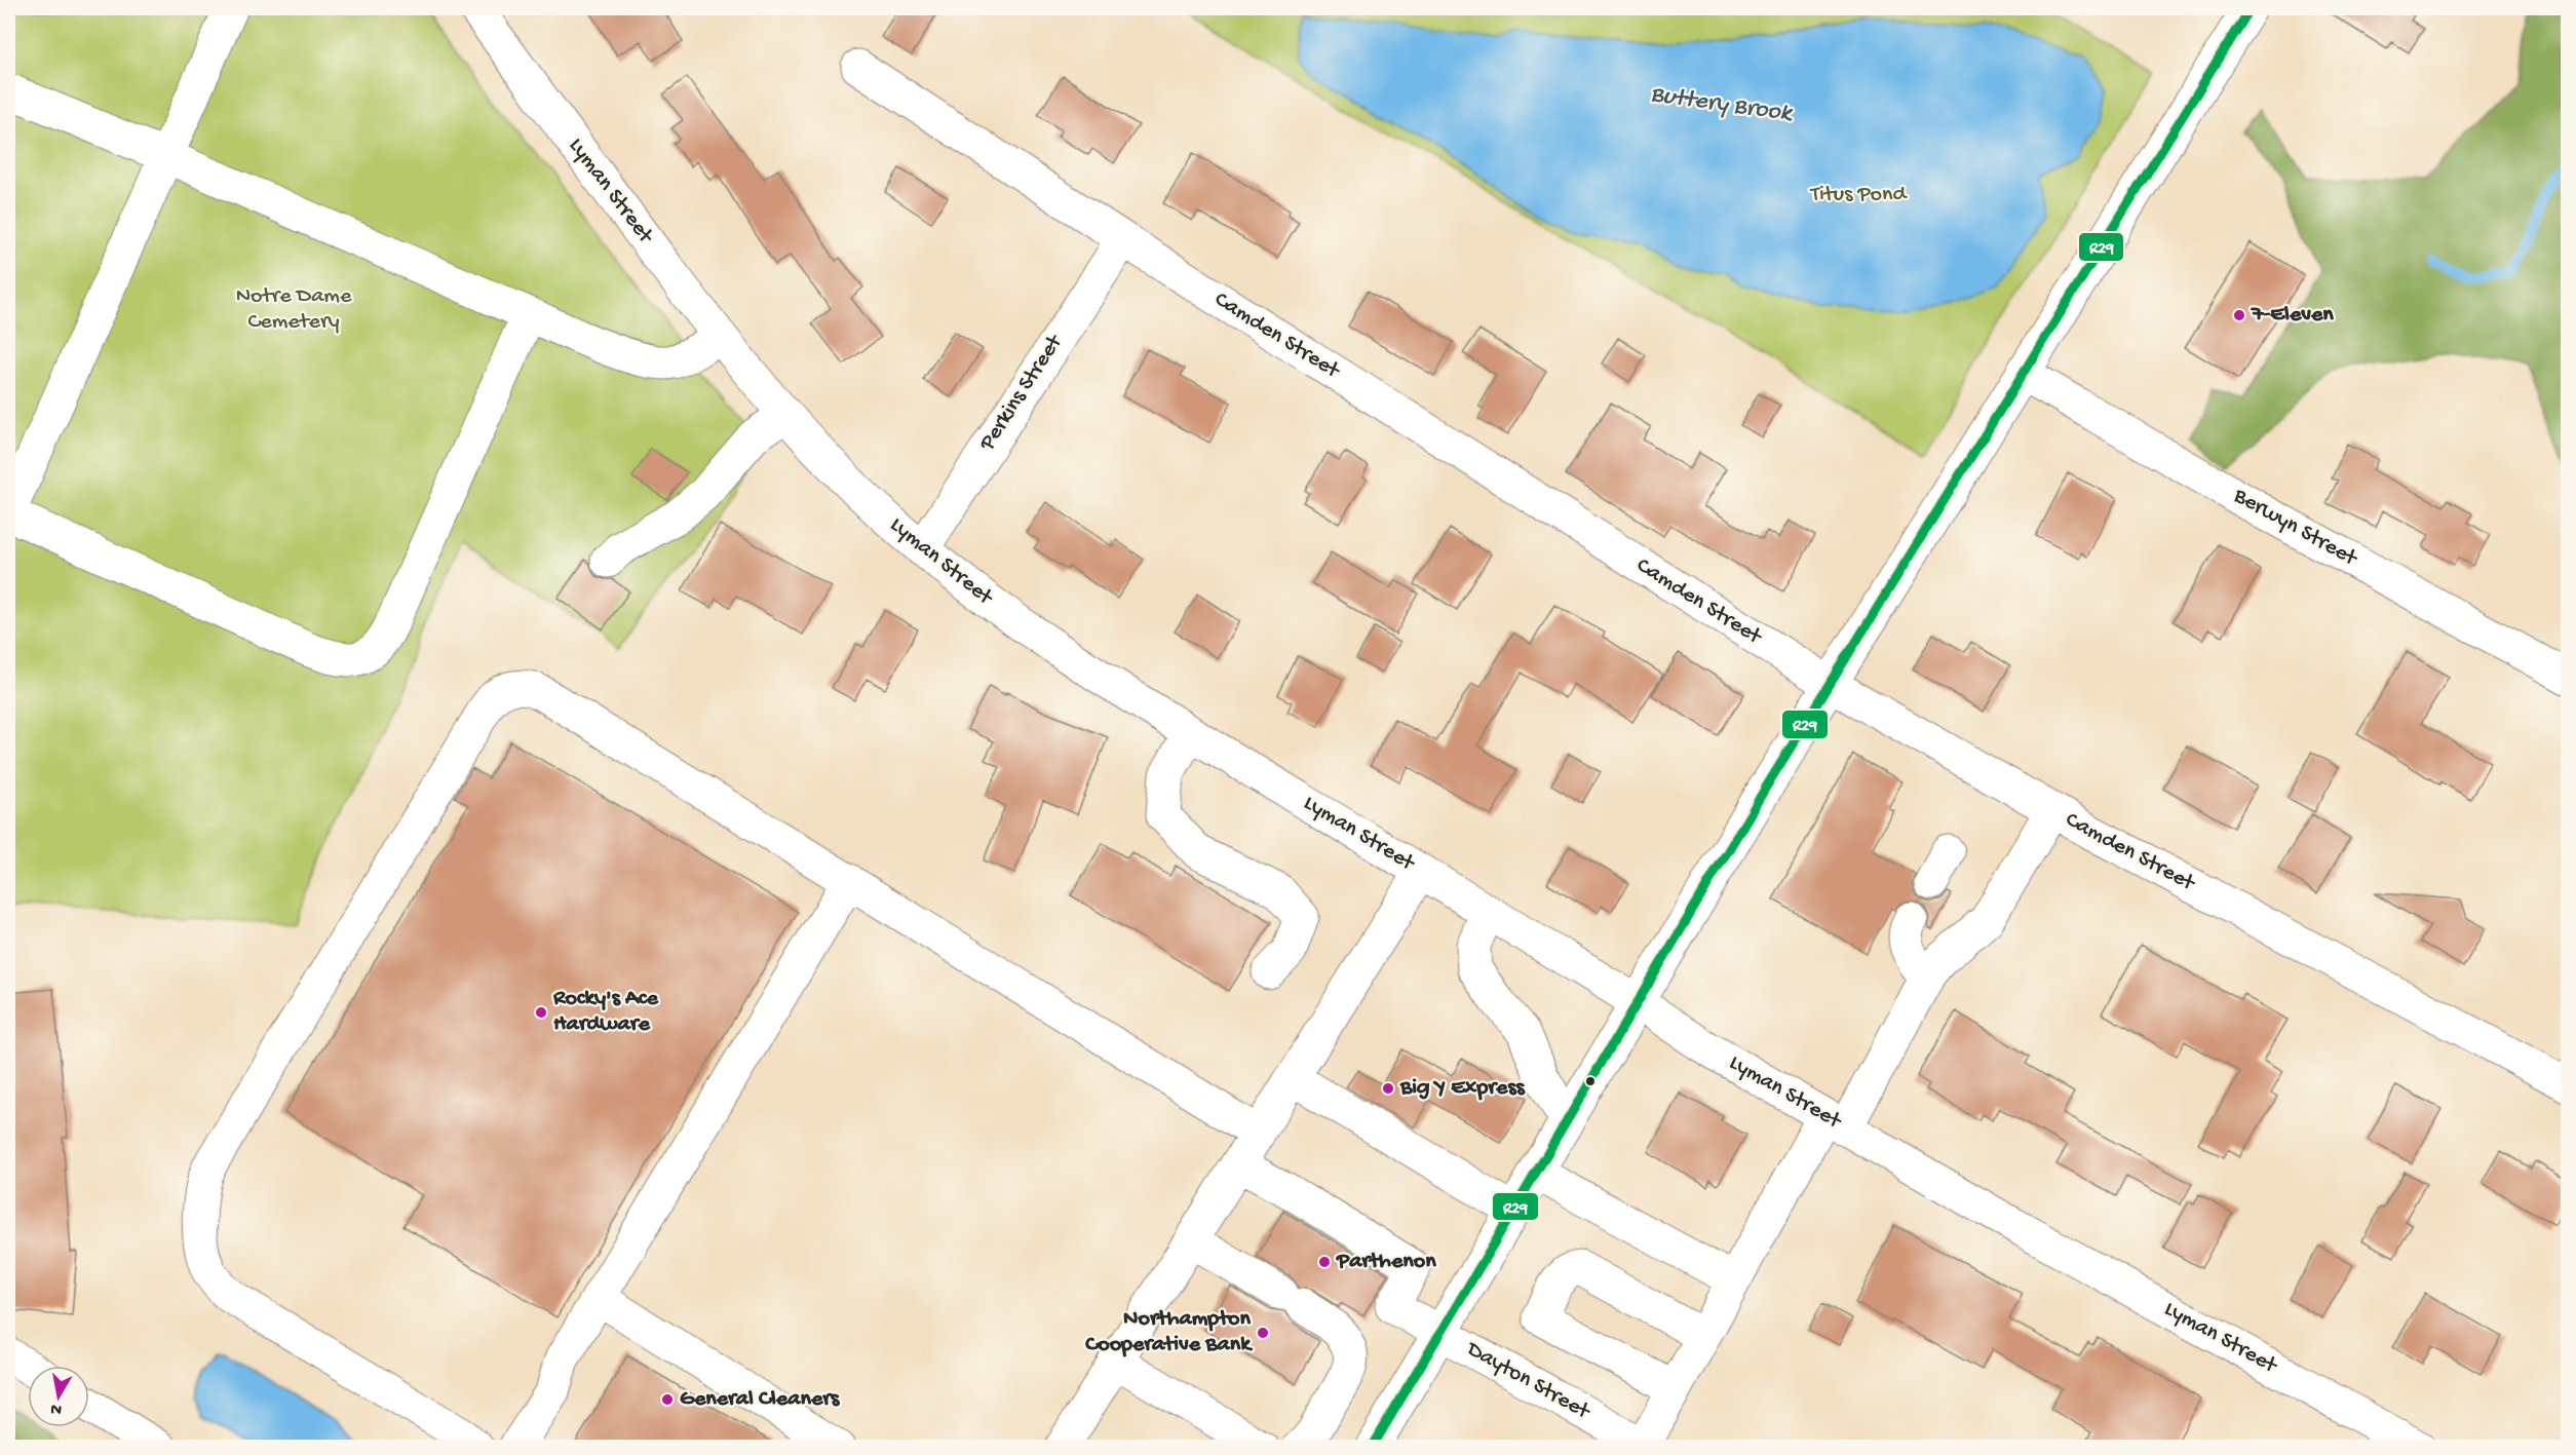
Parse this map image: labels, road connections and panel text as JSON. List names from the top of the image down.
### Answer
{
  "streets": {
    "street": [
      "Lyman Street",
      "Camden Street",
      "Perkins Street",
      "Berwyn Street",
      "Dayton Street"
    ]
  },
  "crossings": [
    ["Lyman Street", "Perkins Street"],
    ["Camden Street", "Perkins Street"]
  ],
  "water": ["Buttery Brook"],
  "parks": ["Titus Pond", "Notre Dame Cemetery"],
  "places": [
    "7-Eleven",
    "Rocky's Ace Hardware",
    "Big Y Express",
    "Parthenon",
    "Northampton Cooperative Bank",
    "General Cleaners"
  ],
  "lines": ["transit line R29"],
  "north": "bottom"
}
